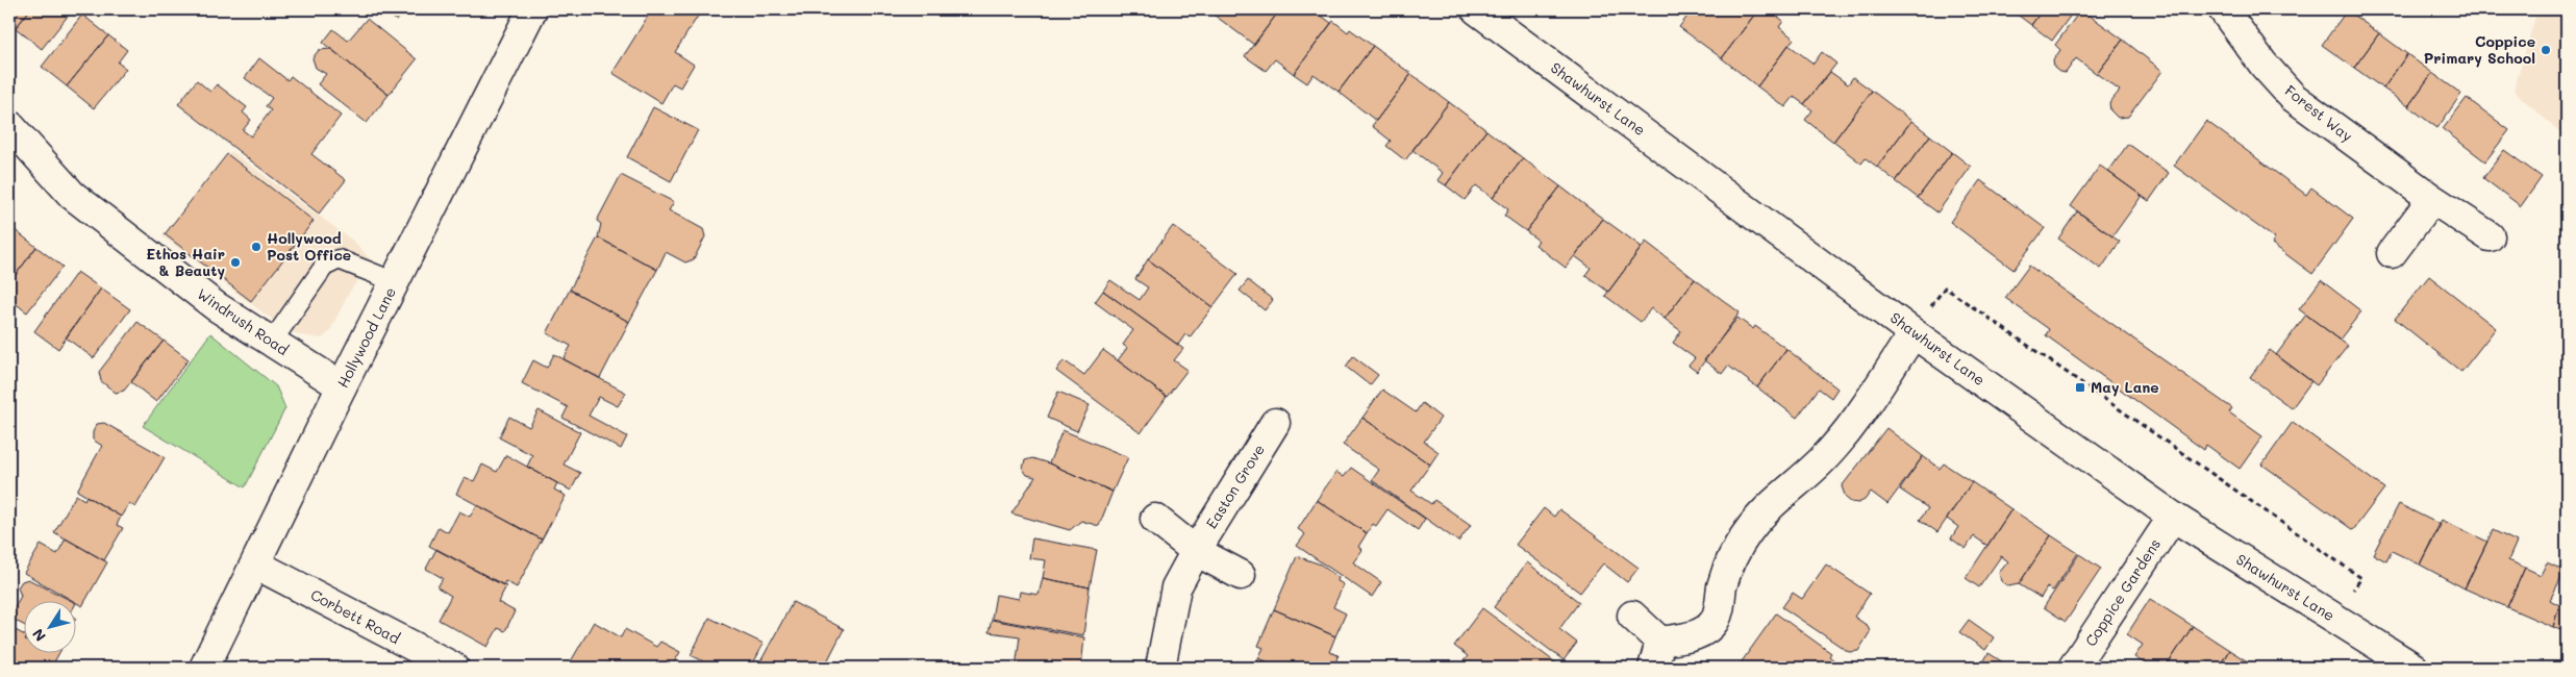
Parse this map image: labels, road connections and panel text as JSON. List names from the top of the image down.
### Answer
{
  "streets": {
    "street": [
      "Shawhurst Lane",
      "Forest Way",
      "Windrush Road",
      "Hollywood Lane",
      "Easton Grove",
      "Coppice Gardens",
      "Corbett Road"
    ]
  },
  "crossings": [
    ["Shawhurst Lane", "Coppice Gardens"],
    ["Windrush Road", "Hollywood Lane"],
    ["Hollywood Lane", "Corbett Road"]
  ],
  "places": {
    "other": ["Coppice Primary School", "Hollywood Post Office", "Ethos Hair & Beauty"],
    "transit": ["May Lane"]
  },
  "north": "bottom left"
}
